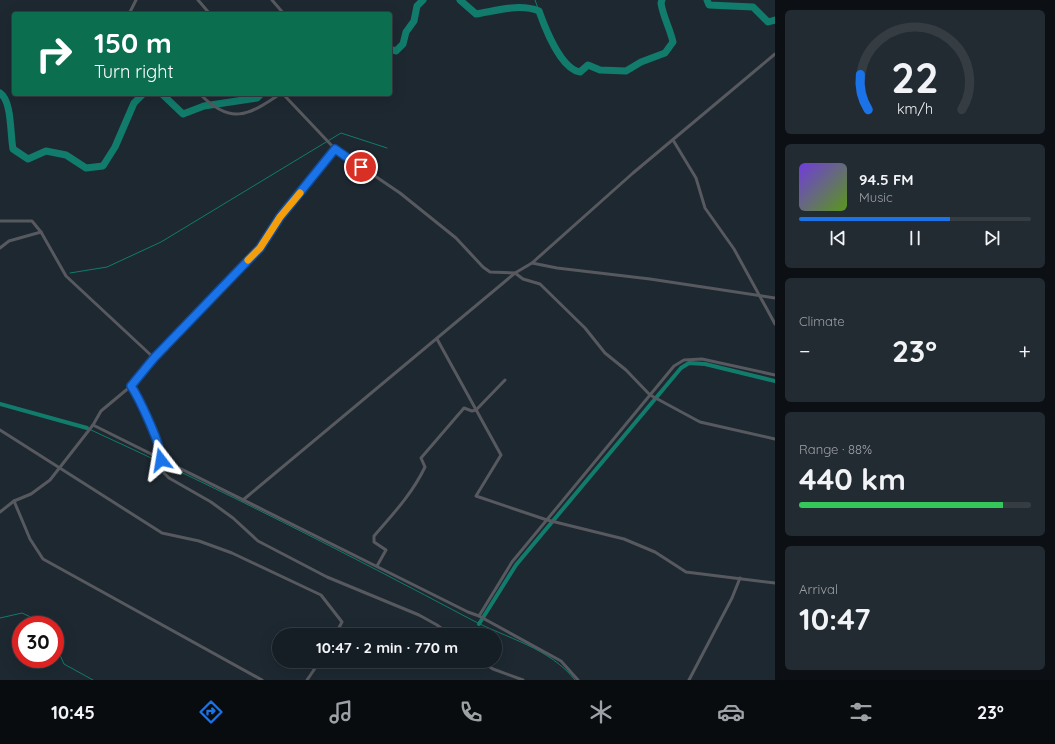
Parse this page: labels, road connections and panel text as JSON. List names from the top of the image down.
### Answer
{
  "page": {
    "turn": ["150 m", "Turn right"],
    "song": ["94.5 FM", "Music"],
    "tile": [
      "Climate",
      ["Range · 88%", "440 km"],
      ["Arrival", "10:47"]
    ],
    "heat": ["−", "23°", "+"],
    "limit": "30",
    "trip": "10:47 · 2 min · 770 m",
    "tabs": ["10:45", "23°"],
    "gauge": ["22", "km/h"]
  }
}
